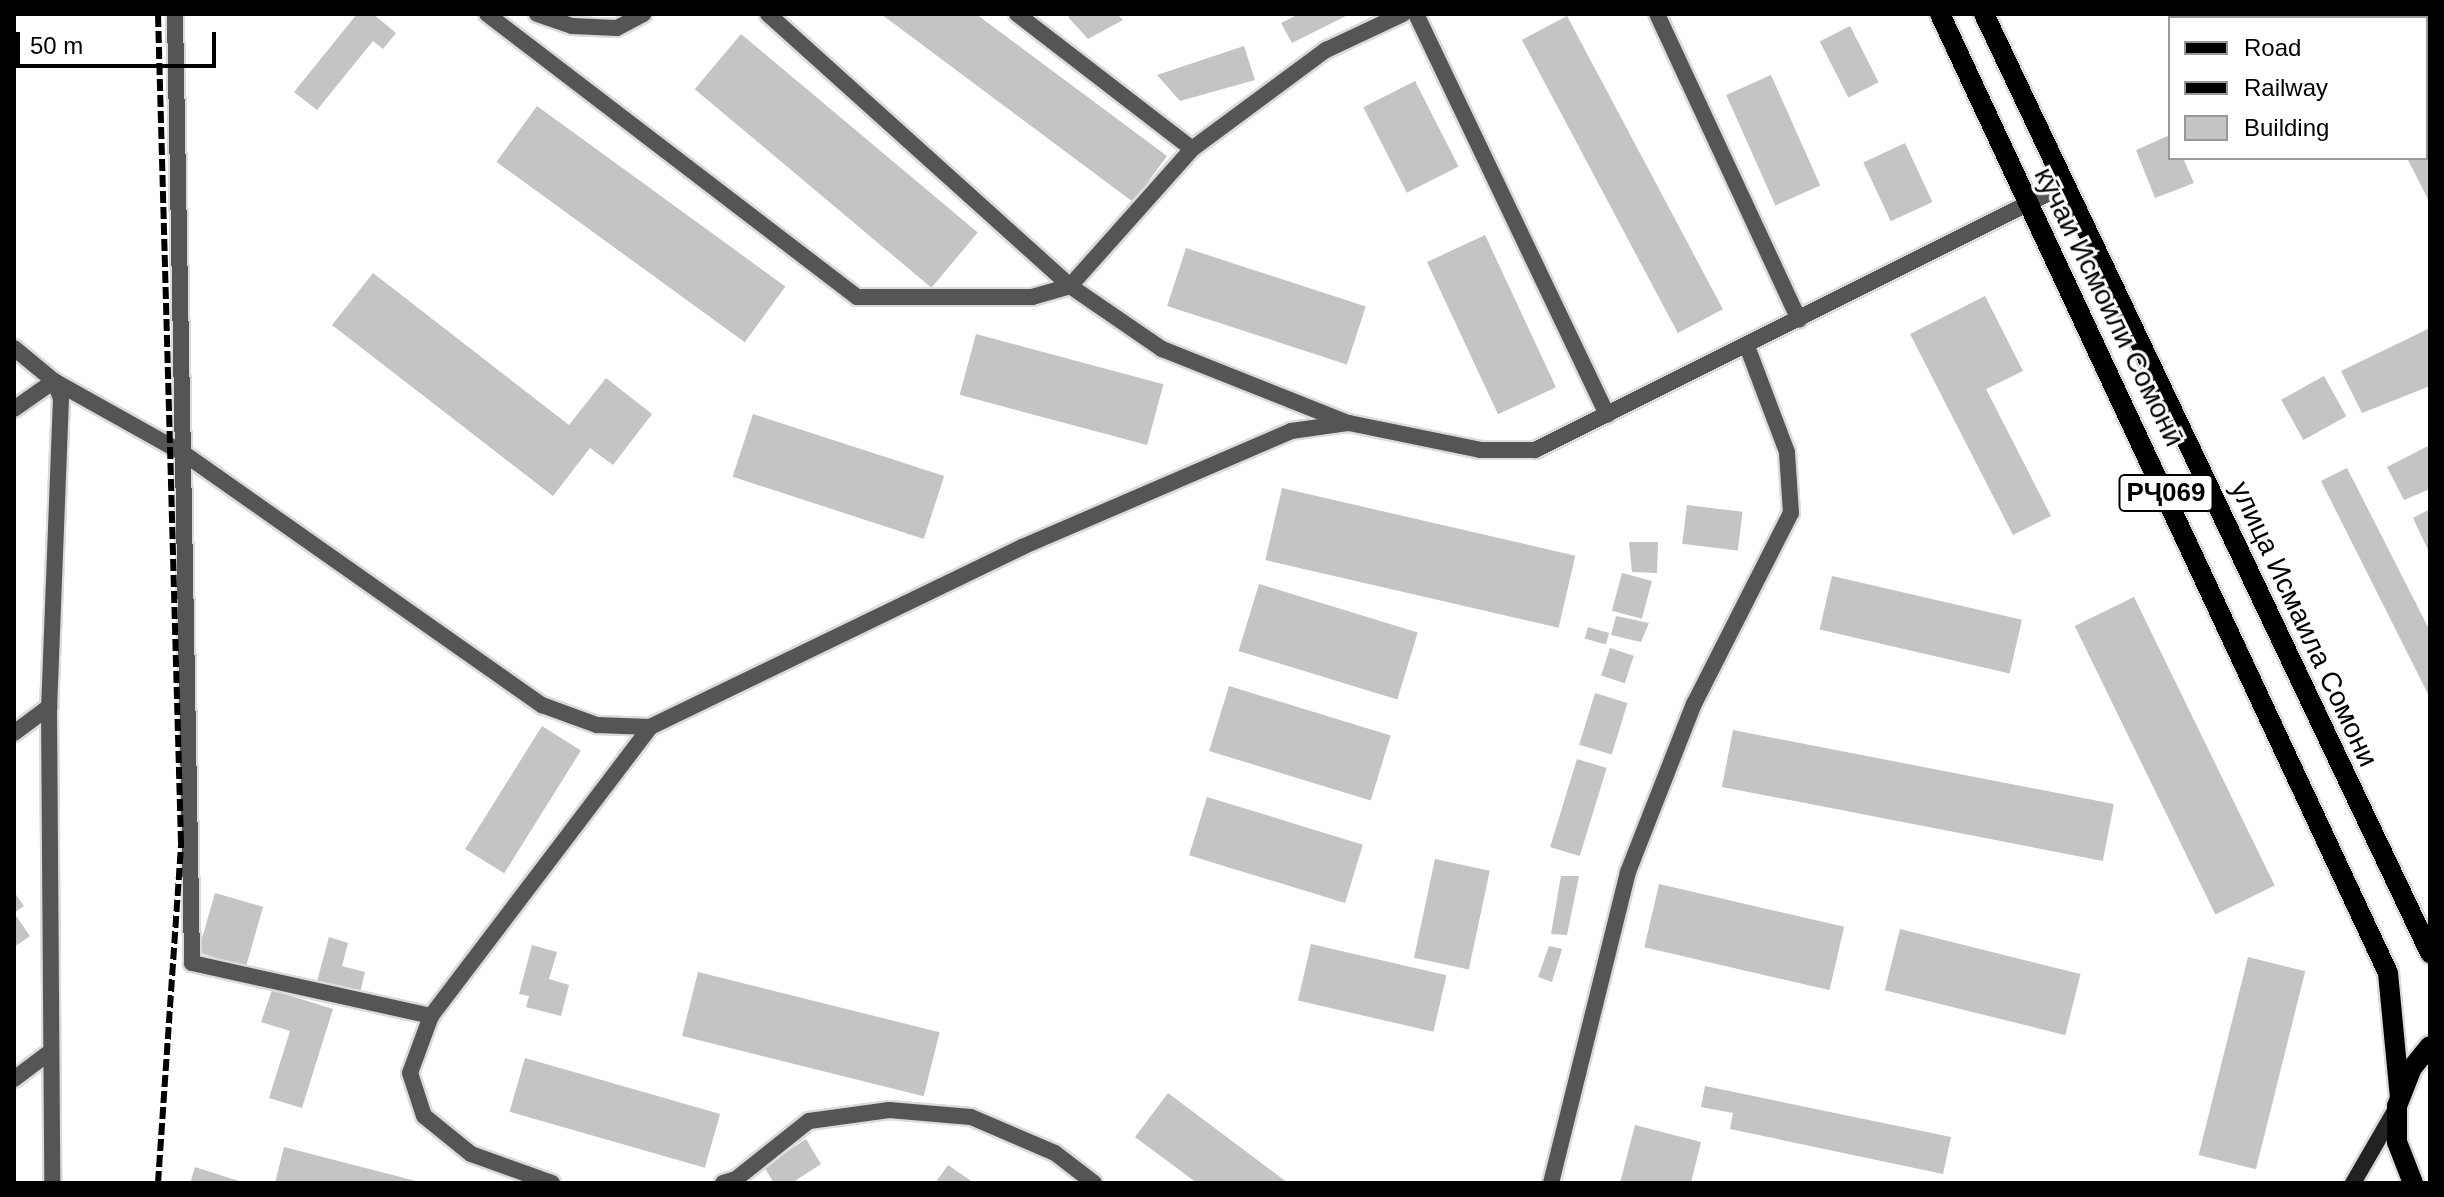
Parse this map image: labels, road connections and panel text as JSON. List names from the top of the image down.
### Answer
{
  "streets": {
    "main road": ["кӯчаи Исмоили Сомонӣ", "РҶ069", "улица Исмаила Сомони"]
  },
  "legend": ["Road", "Railway", "Building"],
  "scale_bar": "50 m"
}
